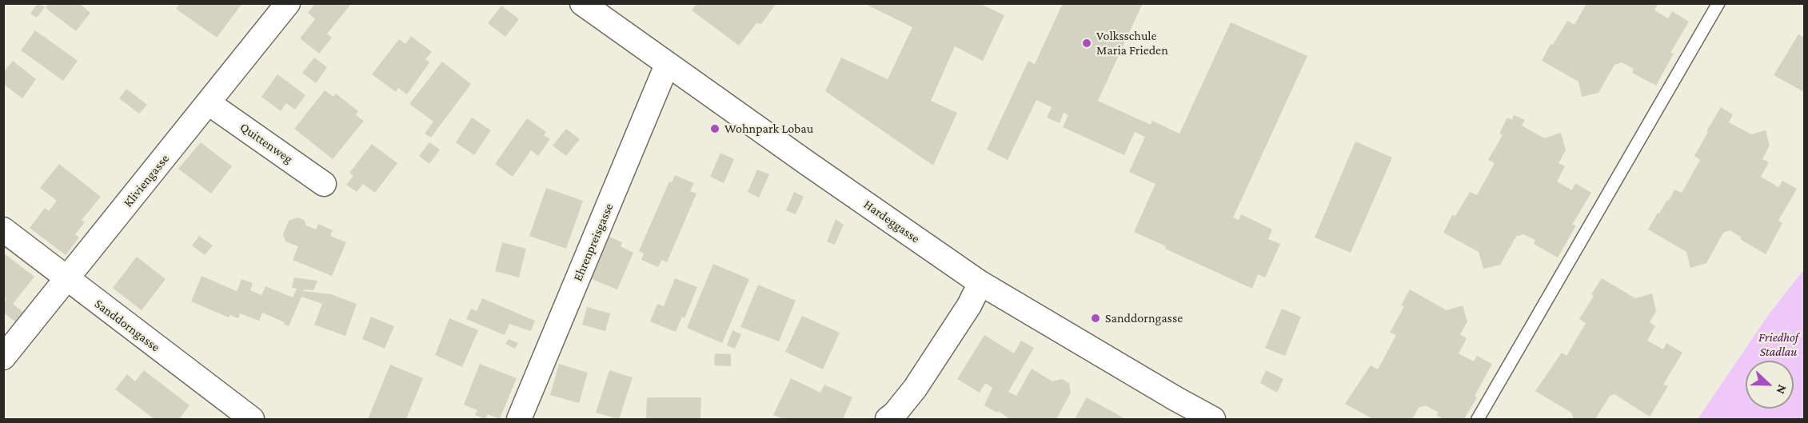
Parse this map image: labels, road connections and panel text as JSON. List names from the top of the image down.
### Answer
{
  "streets": {
    "street": [
      "Quittenweg",
      "Kliviengasse",
      "Hardeggasse",
      "Ehrenpreisgasse",
      "Sanddorngasse"
    ]
  },
  "crossings": [
    ["Quittenweg", "Kliviengasse"],
    ["Kliviengasse", "Sanddorngasse"],
    ["Hardeggasse", "Ehrenpreisgasse"]
  ],
  "parks": ["Friedhof Stadlau"],
  "places": ["Volksschule Maria Frieden", "Wohnpark Lobau", "Sanddorngasse"],
  "north": "right"
}
